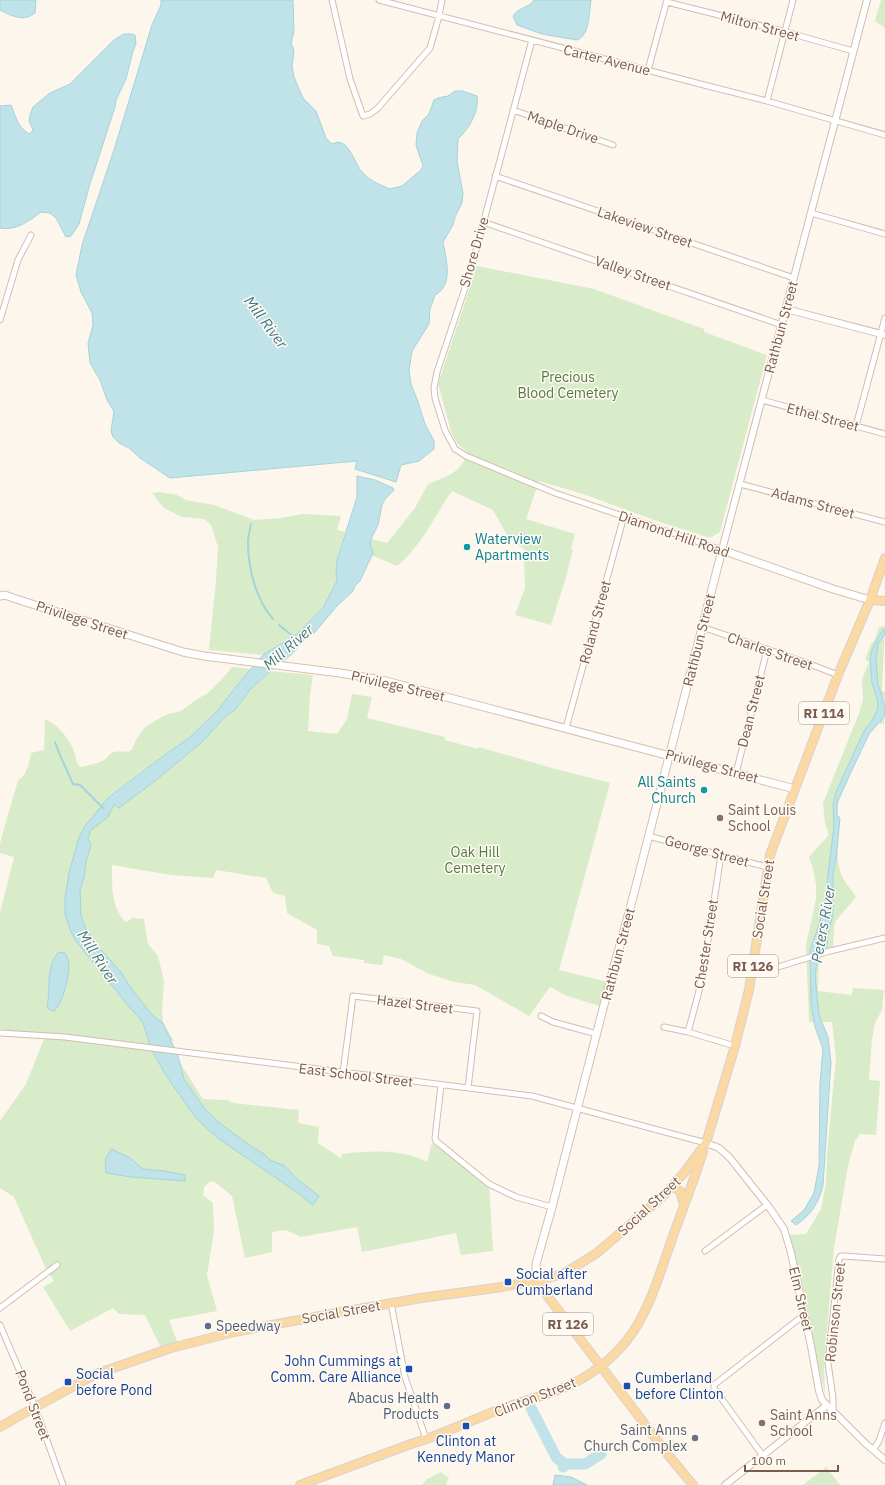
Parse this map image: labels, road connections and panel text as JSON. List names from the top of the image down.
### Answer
{
  "streets": {
    "main road": [
      "Rathbun Street",
      "Diamond Hill Road",
      "Privilege Street",
      "RI 114",
      "Social Street",
      "RI 126",
      "Clinton Street"
    ],
    "street": [
      "Milton Street",
      "Carter Avenue",
      "Maple Drive",
      "Lakeview Street",
      "Shore Drive",
      "Valley Street",
      "Ethel Street",
      "Adams Street",
      "Roland Street",
      "Charles Street",
      "Dean Street",
      "George Street",
      "Chester Street",
      "Hazel Street",
      "East School Street",
      "Elm Street",
      "Robinson Street",
      "Pond Street"
    ]
  },
  "crossings": [
    ["Milton Street", "Rathbun Street"],
    ["Carter Avenue", "Shore Drive"],
    ["Carter Avenue", "Rathbun Street"],
    ["Maple Drive", "Shore Drive"],
    ["Lakeview Street", "Shore Drive"],
    ["Lakeview Street", "Rathbun Street"],
    ["Shore Drive", "Valley Street"],
    ["Shore Drive", "Diamond Hill Road"],
    ["Valley Street", "Rathbun Street"],
    ["Rathbun Street", "Ethel Street"],
    ["Rathbun Street", "Adams Street"],
    ["Rathbun Street", "Diamond Hill Road"],
    ["Rathbun Street", "Privilege Street"],
    ["Rathbun Street", "Charles Street"],
    ["Rathbun Street", "George Street"],
    ["Rathbun Street", "Social Street"],
    ["Rathbun Street", "RI 126"],
    ["Rathbun Street", "East School Street"],
    ["Diamond Hill Road", "Roland Street"],
    ["Diamond Hill Road", "Social Street"],
    ["Privilege Street", "Roland Street"],
    ["Privilege Street", "Dean Street"],
    ["Privilege Street", "Social Street"],
    ["Charles Street", "Dean Street"],
    ["Charles Street", "Social Street"],
    ["George Street", "Social Street"],
    ["George Street", "Chester Street"],
    ["Social Street", "RI 126"],
    ["Social Street", "East School Street"],
    ["Social Street", "Elm Street"],
    ["Social Street", "Clinton Street"],
    ["Social Street", "Pond Street"],
    ["RI 126", "Clinton Street"],
    ["Hazel Street", "East School Street"],
    ["East School Street", "Elm Street"],
    ["East School Street", "Clinton Street"],
    ["Elm Street", "Robinson Street"],
    ["Elm Street", "Clinton Street"]
  ],
  "water": ["Mill River", "Peters River"],
  "parks": ["Precious Blood Cemetery", "Oak Hill Cemetery"],
  "places": {
    "other": [
      "Waterview Apartments",
      "All Saints Church",
      "Saint Louis School",
      "Speedway",
      "Abacus Health Products",
      "Saint Anns School",
      "Saint Anns Church Complex"
    ],
    "transit": [
      "Social after Cumberland",
      "John Cummings at Comm. Care Alliance",
      "Social before Pond",
      "Cumberland before Clinton",
      "Clinton at Kennedy Manor"
    ]
  },
  "scale_bar": "100 m"
}
